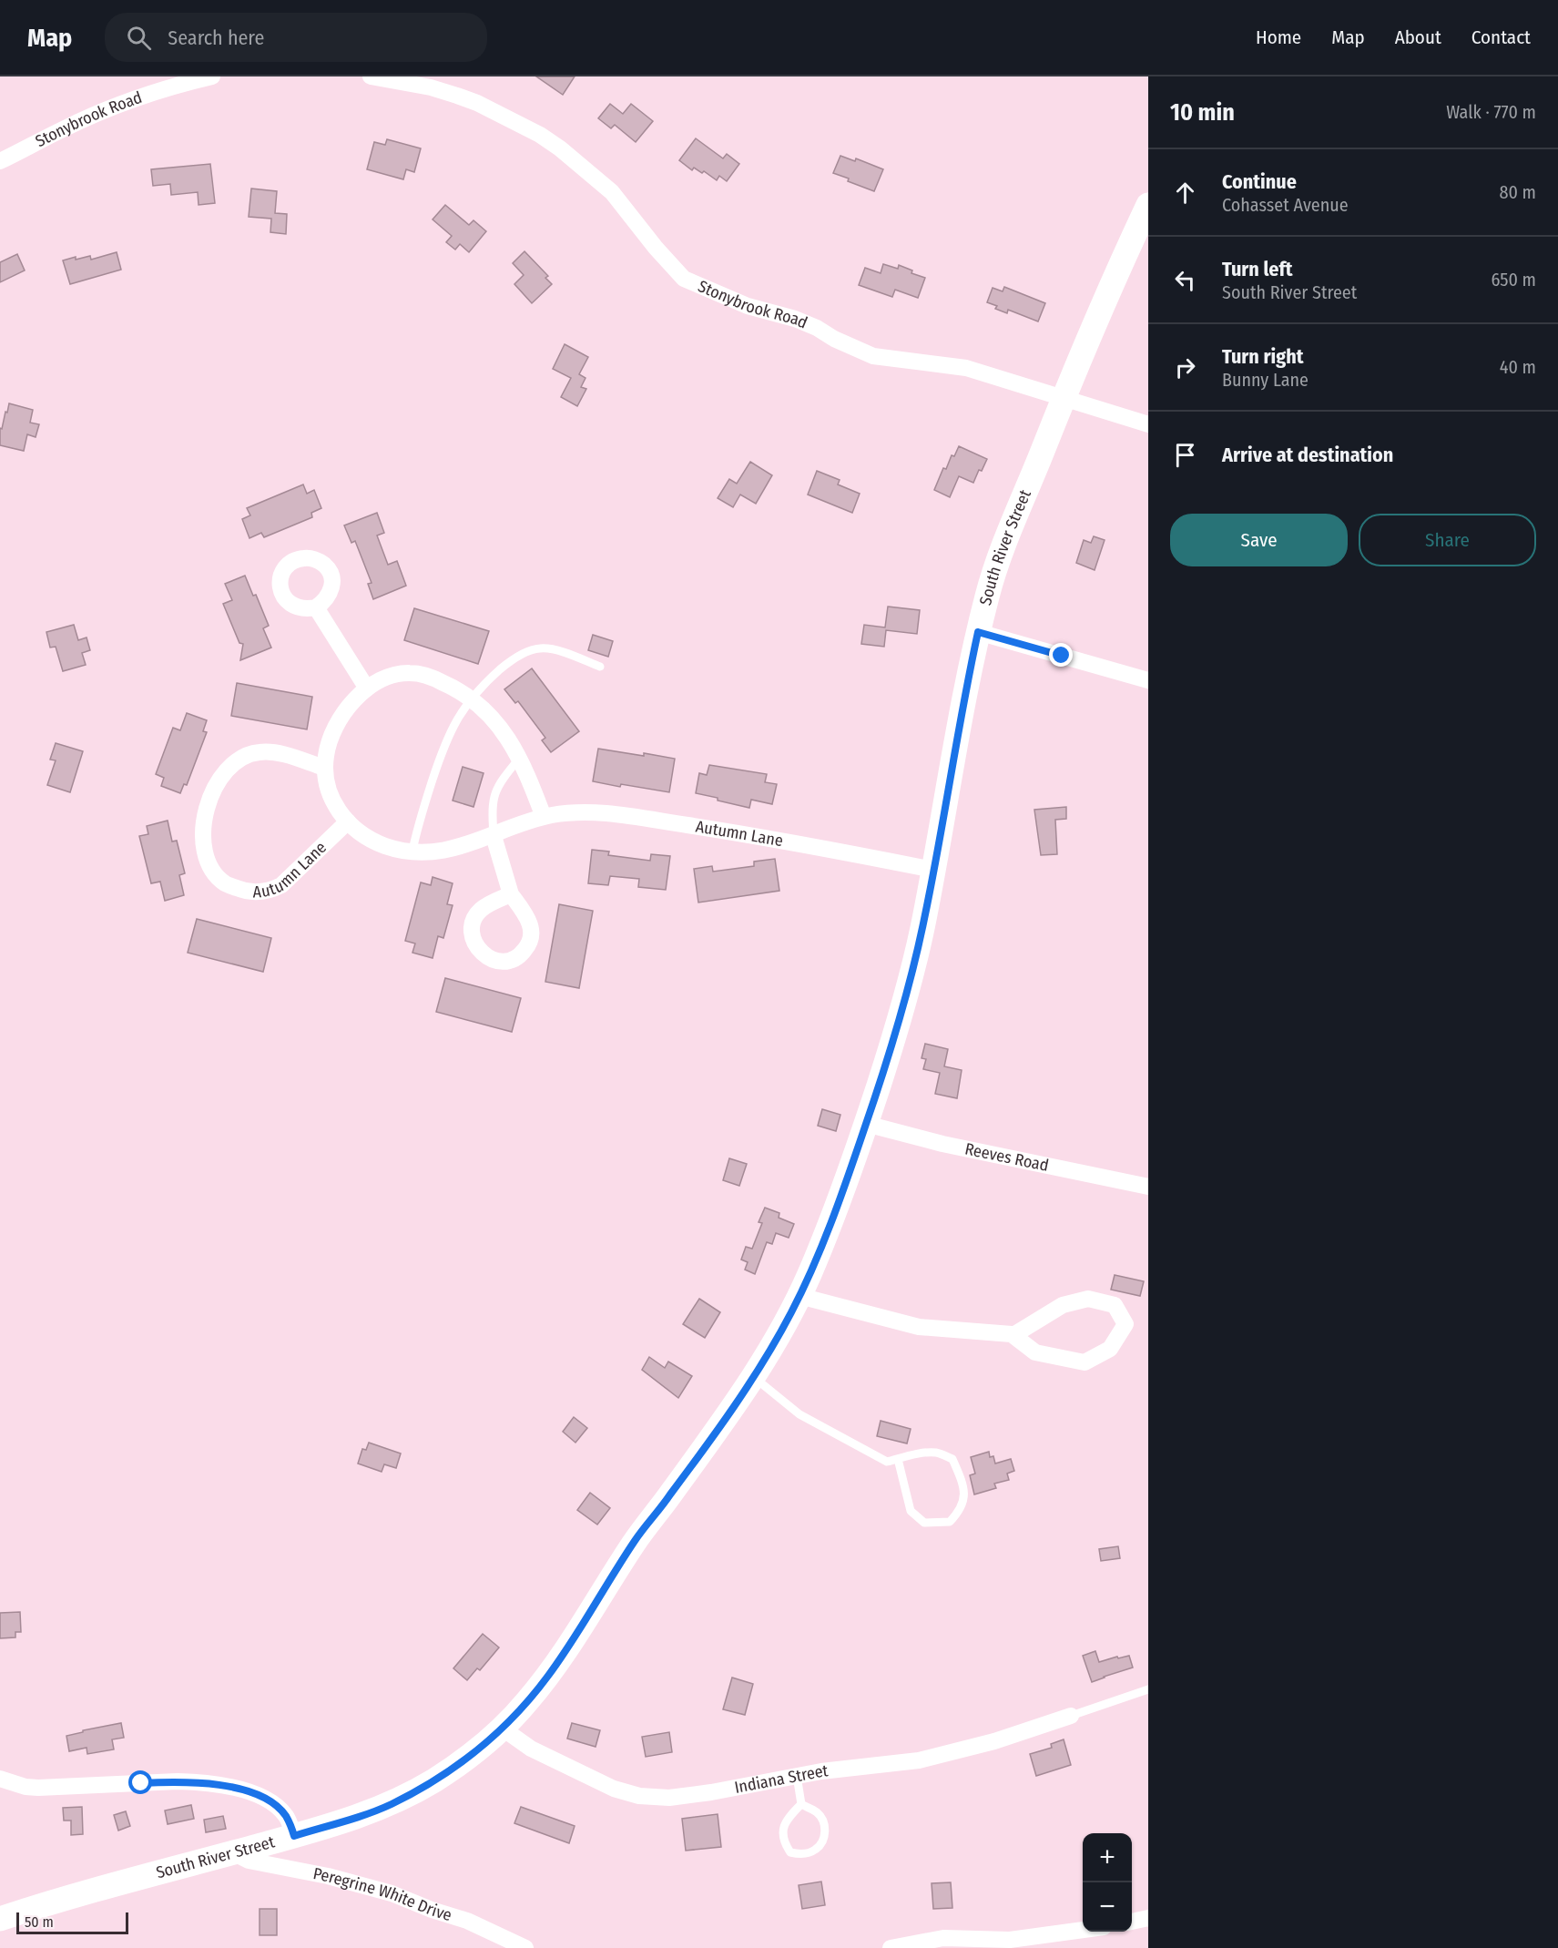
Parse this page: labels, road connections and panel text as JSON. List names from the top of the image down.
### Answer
{
  "streets": {
    "street": [
      "Stonybrook Road",
      "South River Street",
      "Autumn Lane",
      "Reeves Road",
      "Indiana Street",
      "Peregrine White Drive"
    ]
  },
  "crossings": [
    ["Stonybrook Road", "South River Street"],
    ["South River Street", "Autumn Lane"],
    ["South River Street", "Reeves Road"],
    ["South River Street", "Indiana Street"],
    ["South River Street", "Peregrine White Drive"]
  ],
  "scale_bar": "50 m",
  "page": {
    "header": "Map",
    "search": "Search here",
    "nav": [
      "Home",
      "Map",
      "About",
      "Contact"
    ],
    "heading": ["10 min", "Walk · 770 m"],
    "list": [
      ["Continue", "Cohasset Avenue", "80 m"],
      ["Turn left", "South River Street", "650 m"],
      ["Turn right", "Bunny Lane", "40 m"],
      "Arrive at destination"
    ],
    "buttons": ["Save", "Share"],
    "map_buttons": ["+", "−"],
    "scale": "50 m"
  }
}
